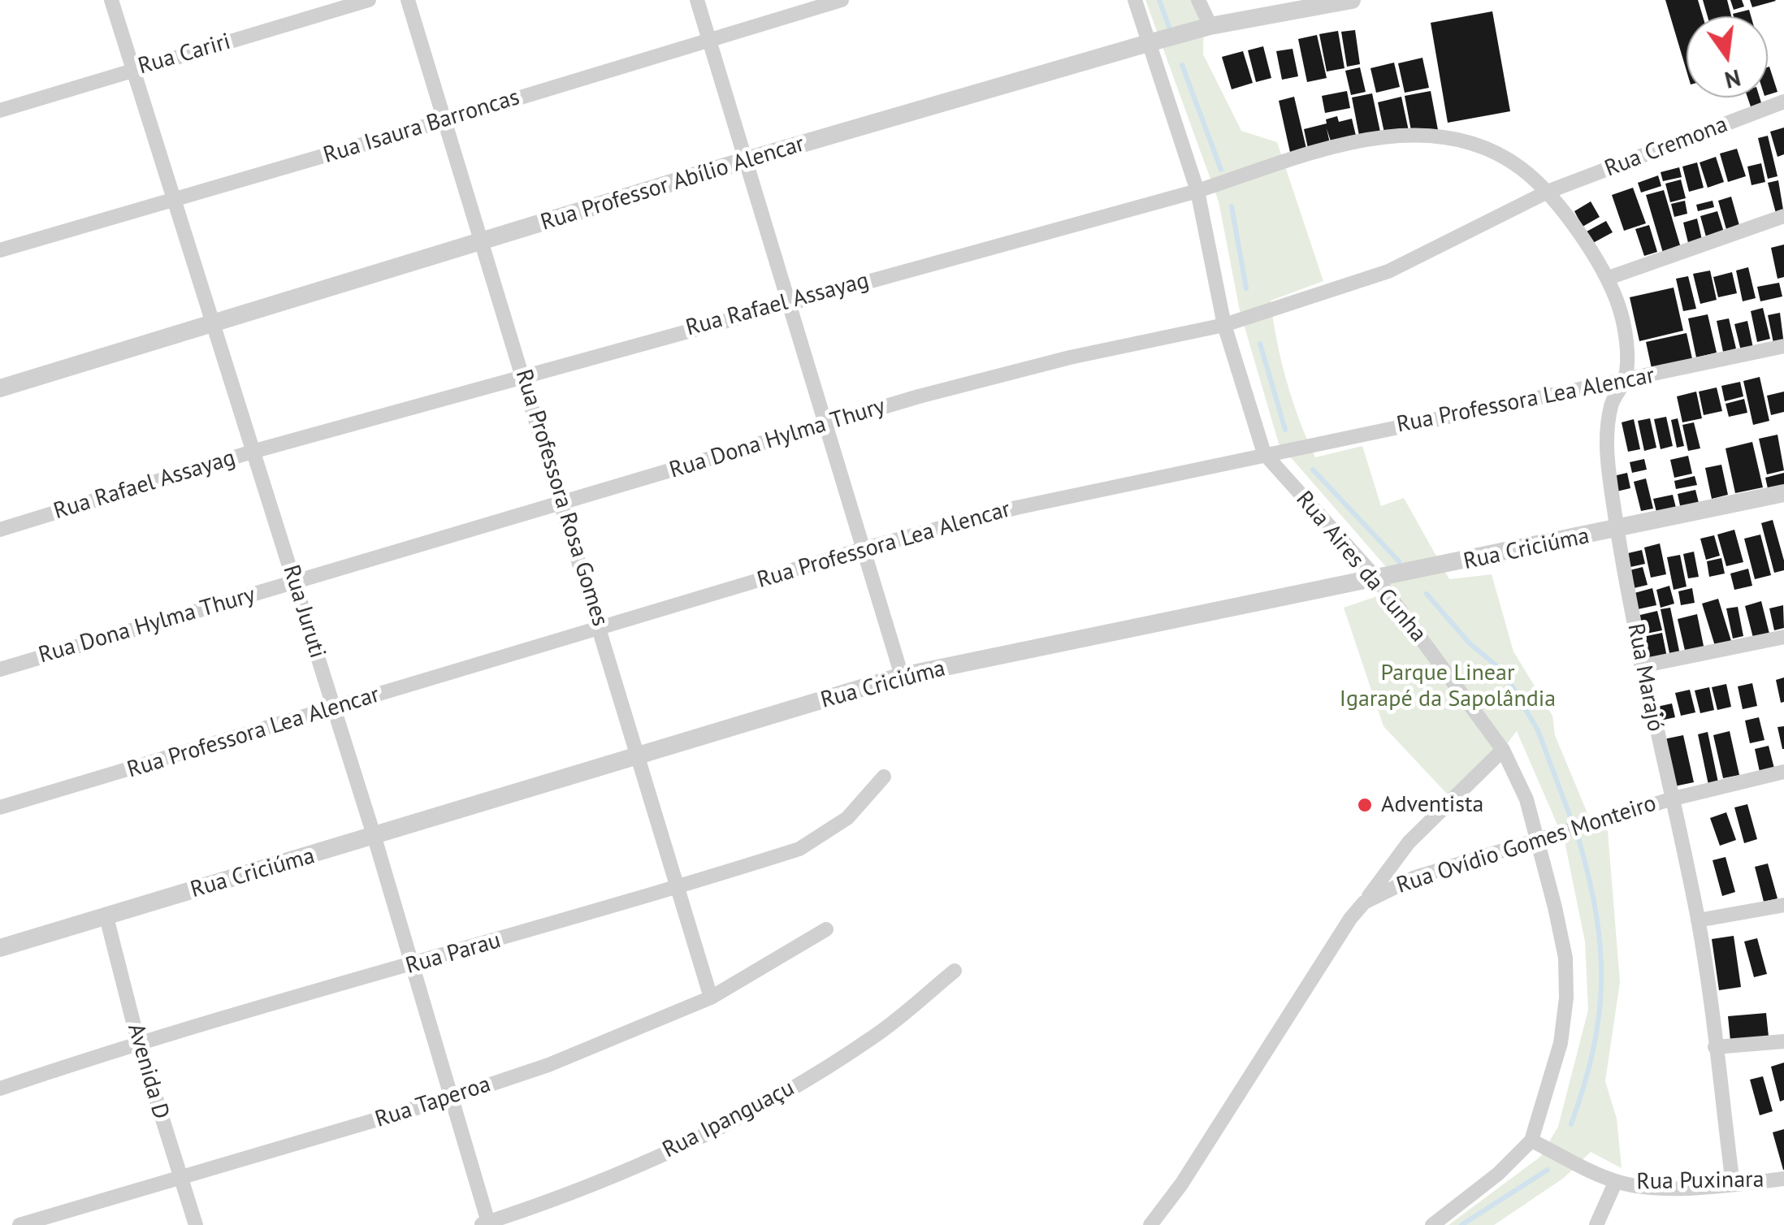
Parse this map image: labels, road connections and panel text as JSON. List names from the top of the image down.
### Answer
{
  "streets": {
    "street": [
      "Rua Cariri",
      "Rua Isaura Barroncas",
      "Rua Cremona",
      "Rua Professor Abílio Alencar",
      "Rua Rafael Assayag",
      "Rua Professora Lea Alencar",
      "Rua Dona Hylma Thury",
      "Rua Professora Rosa Gomes",
      "Rua Criciúma",
      "Rua Aires da Cunha",
      "Rua Juruti",
      "Rua Marajó",
      "Rua Ovídio Gomes Monteiro",
      "Rua Parau",
      "Avenida D",
      "Rua Taperoa",
      "Rua Ipanguaçu",
      "Rua Puxinara"
    ]
  },
  "crossings": [
    ["Rua Cariri", "Rua Juruti"],
    ["Rua Isaura Barroncas", "Rua Professora Rosa Gomes"],
    ["Rua Isaura Barroncas", "Rua Juruti"],
    ["Rua Cremona", "Rua Rafael Assayag"],
    ["Rua Cremona", "Rua Dona Hylma Thury"],
    ["Rua Cremona", "Rua Marajó"],
    ["Rua Professor Abílio Alencar", "Rua Professora Rosa Gomes"],
    ["Rua Professor Abílio Alencar", "Rua Aires da Cunha"],
    ["Rua Professor Abílio Alencar", "Rua Juruti"],
    ["Rua Rafael Assayag", "Rua Dona Hylma Thury"],
    ["Rua Rafael Assayag", "Rua Professora Rosa Gomes"],
    ["Rua Rafael Assayag", "Rua Aires da Cunha"],
    ["Rua Rafael Assayag", "Rua Juruti"],
    ["Rua Rafael Assayag", "Rua Marajó"],
    ["Rua Professora Lea Alencar", "Rua Professora Rosa Gomes"],
    ["Rua Professora Lea Alencar", "Rua Aires da Cunha"],
    ["Rua Professora Lea Alencar", "Rua Juruti"],
    ["Rua Professora Lea Alencar", "Rua Marajó"],
    ["Rua Dona Hylma Thury", "Rua Professora Rosa Gomes"],
    ["Rua Dona Hylma Thury", "Rua Aires da Cunha"],
    ["Rua Dona Hylma Thury", "Rua Juruti"],
    ["Rua Dona Hylma Thury", "Rua Marajó"],
    ["Rua Professora Rosa Gomes", "Rua Criciúma"],
    ["Rua Professora Rosa Gomes", "Rua Parau"],
    ["Rua Professora Rosa Gomes", "Rua Taperoa"],
    ["Rua Criciúma", "Rua Aires da Cunha"],
    ["Rua Criciúma", "Rua Juruti"],
    ["Rua Criciúma", "Rua Marajó"],
    ["Rua Criciúma", "Avenida D"],
    ["Rua Aires da Cunha", "Rua Ovídio Gomes Monteiro"],
    ["Rua Juruti", "Rua Parau"],
    ["Rua Juruti", "Rua Taperoa"],
    ["Rua Juruti", "Rua Ipanguaçu"],
    ["Rua Marajó", "Rua Ovídio Gomes Monteiro"],
    ["Rua Marajó", "Rua Puxinara"],
    ["Rua Parau", "Avenida D"],
    ["Avenida D", "Rua Taperoa"]
  ],
  "parks": ["Parque Linear Igarapé da Sapolândia"],
  "places": ["Adventista"],
  "north": "bottom"
}
